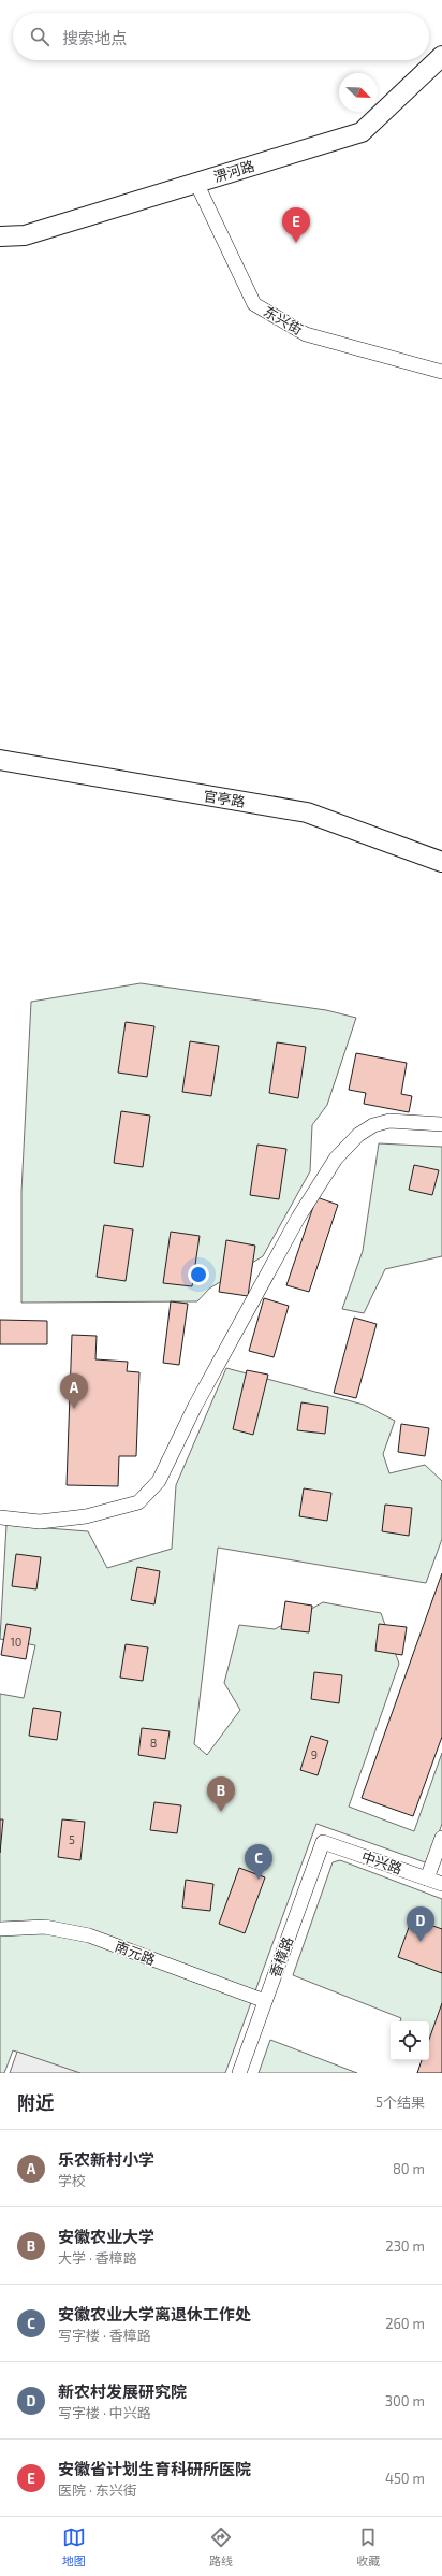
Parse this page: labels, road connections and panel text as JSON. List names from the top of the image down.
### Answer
{
  "streets": {
    "street": [
      "淠河路",
      "东兴街",
      "官亭路",
      "中兴路",
      "南元路",
      "香樟路"
    ]
  },
  "crossings": [
    ["淠河路", "东兴街"],
    ["中兴路", "香樟路"],
    ["南元路", "香樟路"]
  ],
  "house_numbers": [
    "10",
    "8",
    "9",
    "5"
  ],
  "north": "bottom right",
  "page": {
    "search": "搜索地点",
    "pins": [
      "E",
      "A",
      "B",
      "C",
      "D"
    ],
    "heading": ["附近", "5个结果"],
    "list": [
      {
        "mark": "A",
        "name": "乐农新村小学",
        "note": "学校",
        "value": "80 m"
      },
      {
        "mark": "B",
        "name": "安徽农业大学",
        "note": "大学 · 香樟路",
        "value": "230 m"
      },
      {
        "mark": "C",
        "name": "安徽农业大学离退休工作处",
        "note": "写字楼 · 香樟路",
        "value": "260 m"
      },
      {
        "mark": "D",
        "name": "新农村发展研究院",
        "note": "写字楼 · 中兴路",
        "value": "300 m"
      },
      {
        "mark": "E",
        "name": "安徽省计划生育科研所医院",
        "note": "医院 · 东兴街",
        "value": "450 m"
      }
    ],
    "nav": ["地图", "路线", "收藏"]
  }
}
